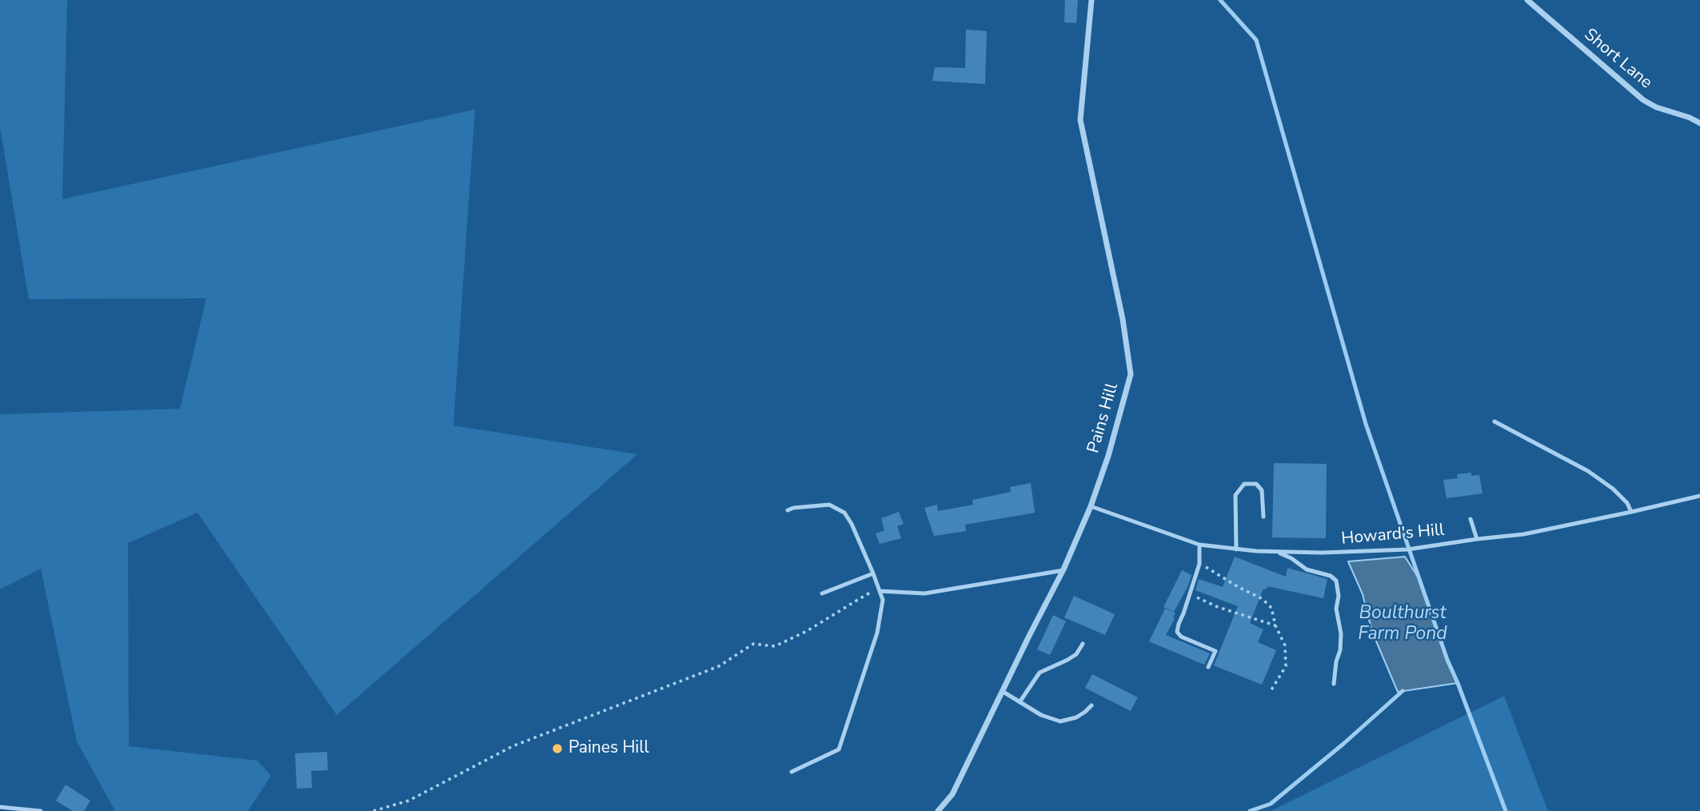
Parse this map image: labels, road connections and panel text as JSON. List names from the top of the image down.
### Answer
{
  "streets": {
    "street": ["Short Lane", "Pains Hill"],
    "lane": ["Howard's Hill"]
  },
  "crossings": [
    ["Pains Hill", "Howard's Hill"]
  ],
  "water": ["Boulthurst Farm Pond"],
  "places": ["Paines Hill"]
}
